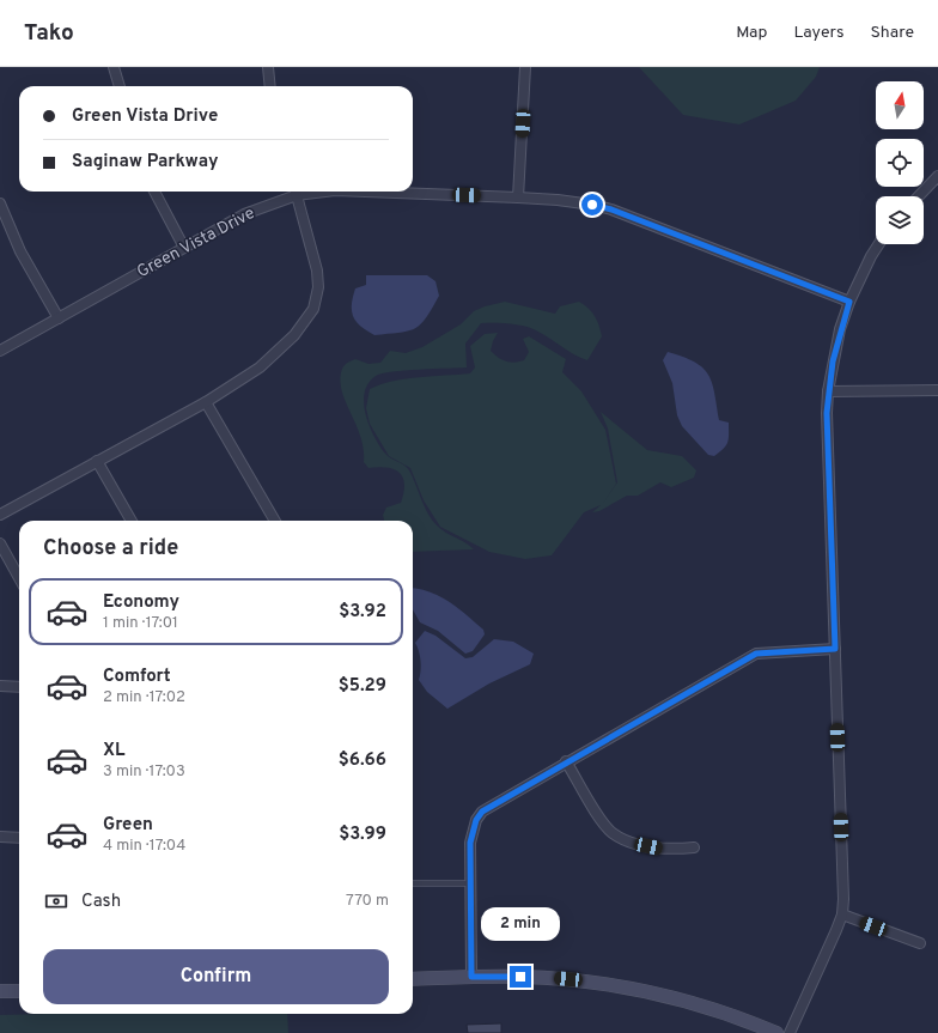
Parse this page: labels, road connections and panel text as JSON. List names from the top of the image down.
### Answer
{
  "streets": {
    "street": ["Green Vista Drive"]
  },
  "north": "top",
  "page": {
    "header": "Tako",
    "nav": ["Map", "Layers", "Share"],
    "banner": ["Green Vista Drive", "Saginaw Parkway"],
    "heading": "Choose a ride",
    "list": [
      {
        "name": "Economy",
        "note": "1 min · 17:01",
        "value": "$3.92"
      },
      {
        "name": "Comfort",
        "note": "2 min · 17:02",
        "value": "$5.29"
      },
      {
        "name": "XL",
        "note": "3 min · 17:03",
        "value": "$6.66"
      },
      {
        "name": "Green",
        "note": "4 min · 17:04",
        "value": "$3.99"
      }
    ],
    "pay": ["Cash", "770 m"],
    "bubble": "2 min",
    "buttons": "Confirm"
  }
}
